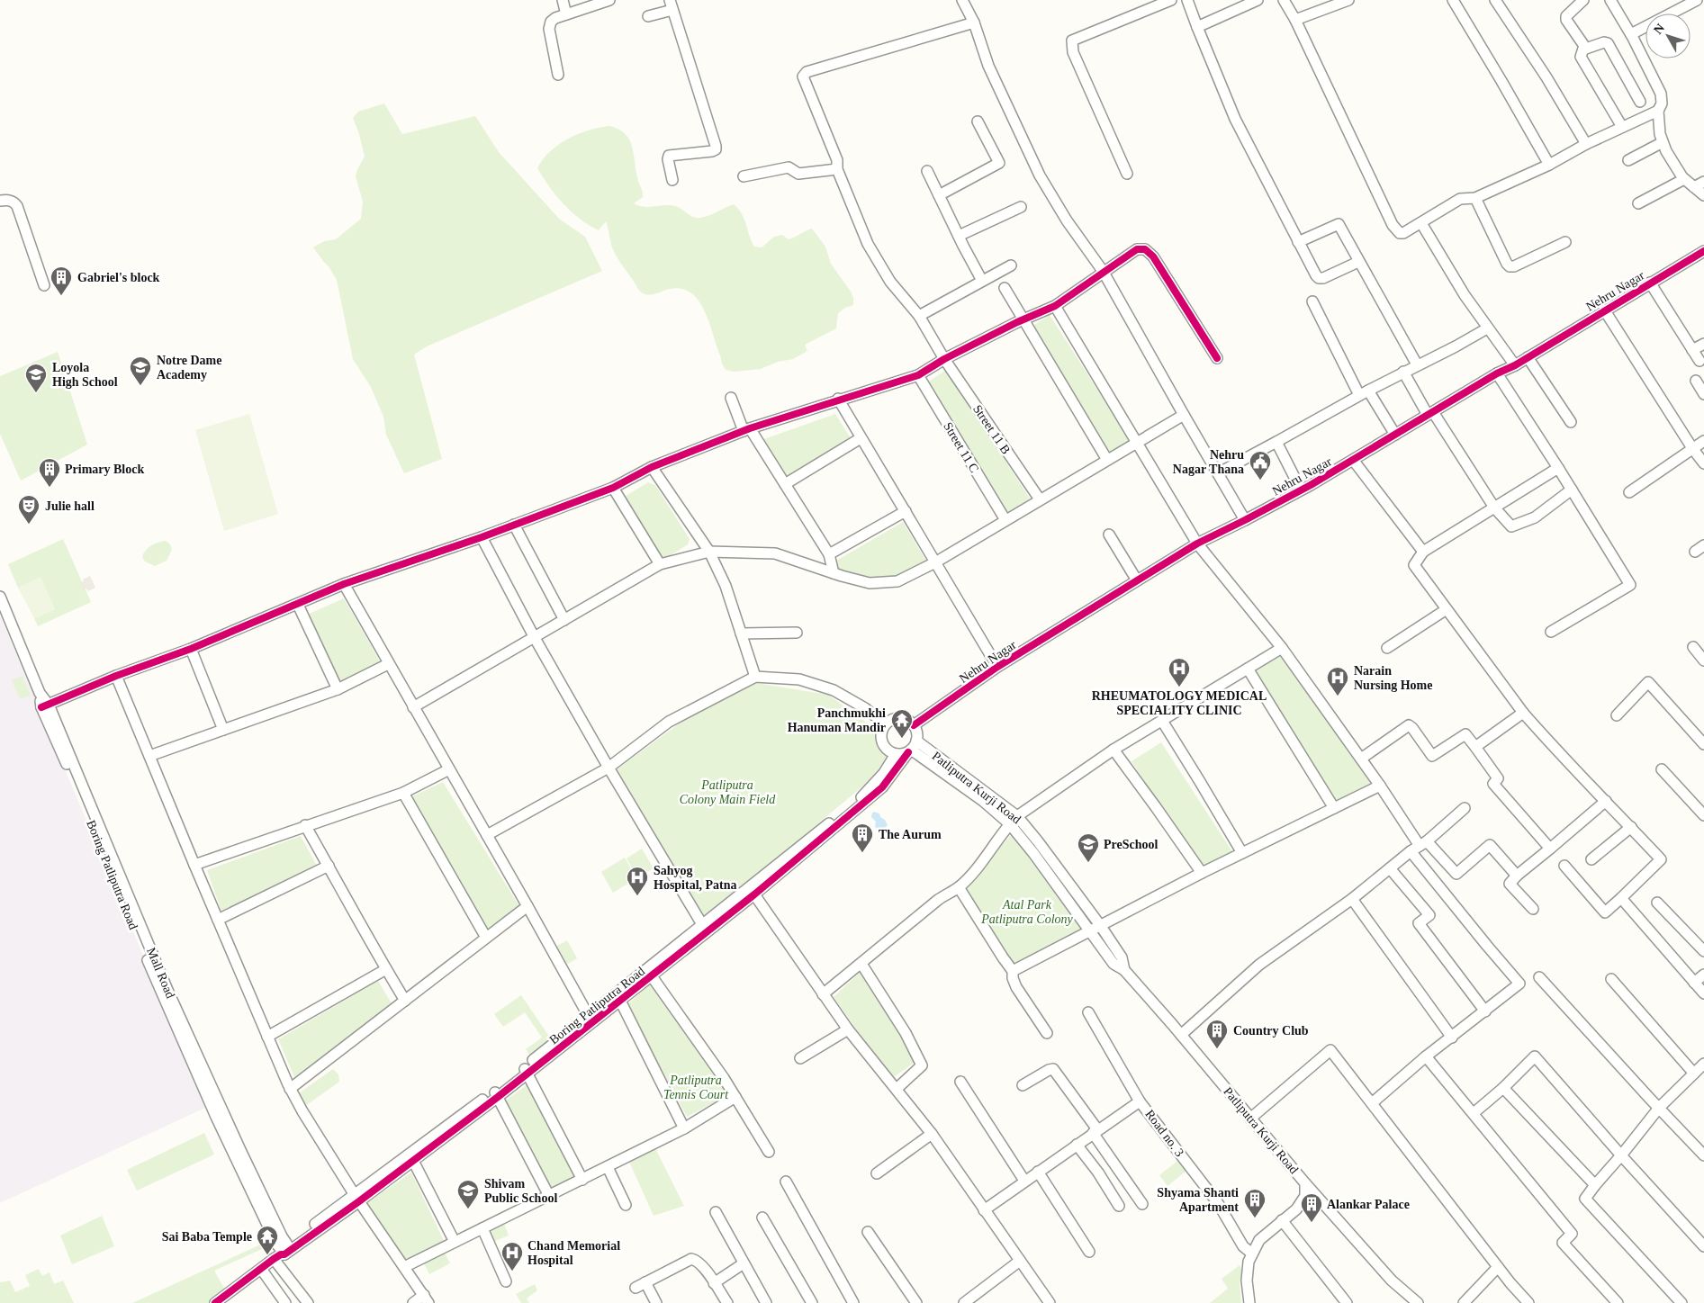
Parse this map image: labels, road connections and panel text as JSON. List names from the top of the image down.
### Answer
{
  "streets": {
    "street": [
      "Nehru Nagar",
      "Street 11 B",
      "Street 11 C",
      "Patliputra Kurji Road",
      "Boring Patliputra Road",
      "Mall Road",
      "Road no. 3"
    ]
  },
  "crossings": [
    ["Nehru Nagar", "Patliputra Kurji Road"],
    ["Nehru Nagar", "Boring Patliputra Road"],
    ["Patliputra Kurji Road", "Boring Patliputra Road"],
    ["Patliputra Kurji Road", "Road no. 3"],
    ["Boring Patliputra Road", "Mall Road"]
  ],
  "parks": ["Patliputra Colony Main Field", "Atal Park Patliputra Colony", "Patliputra Tennis Court"],
  "places": {
    "building": [
      "Gabriel's block",
      "Primary Block",
      "The Aurum",
      "Country Club",
      "Shyama Shanti Apartment",
      "Alankar Palace"
    ],
    "school or university": [
      "Notre Dame Academy",
      "Loyola High School",
      "PreSchool",
      "Shivam Public School"
    ],
    "public building": ["Nehru Nagar Thana"],
    "theatre": ["Julie hall"],
    "hospital": [
      "RHEUMATOLOGY MEDICAL SPECIALITY CLINIC",
      "Narain Nursing Home",
      "Sahyog Hospital, Patna",
      "Chand Memorial Hospital"
    ],
    "temple": ["Panchmukhi Hanuman Mandir", "Sai Baba Temple"]
  },
  "north": "top left"
}
